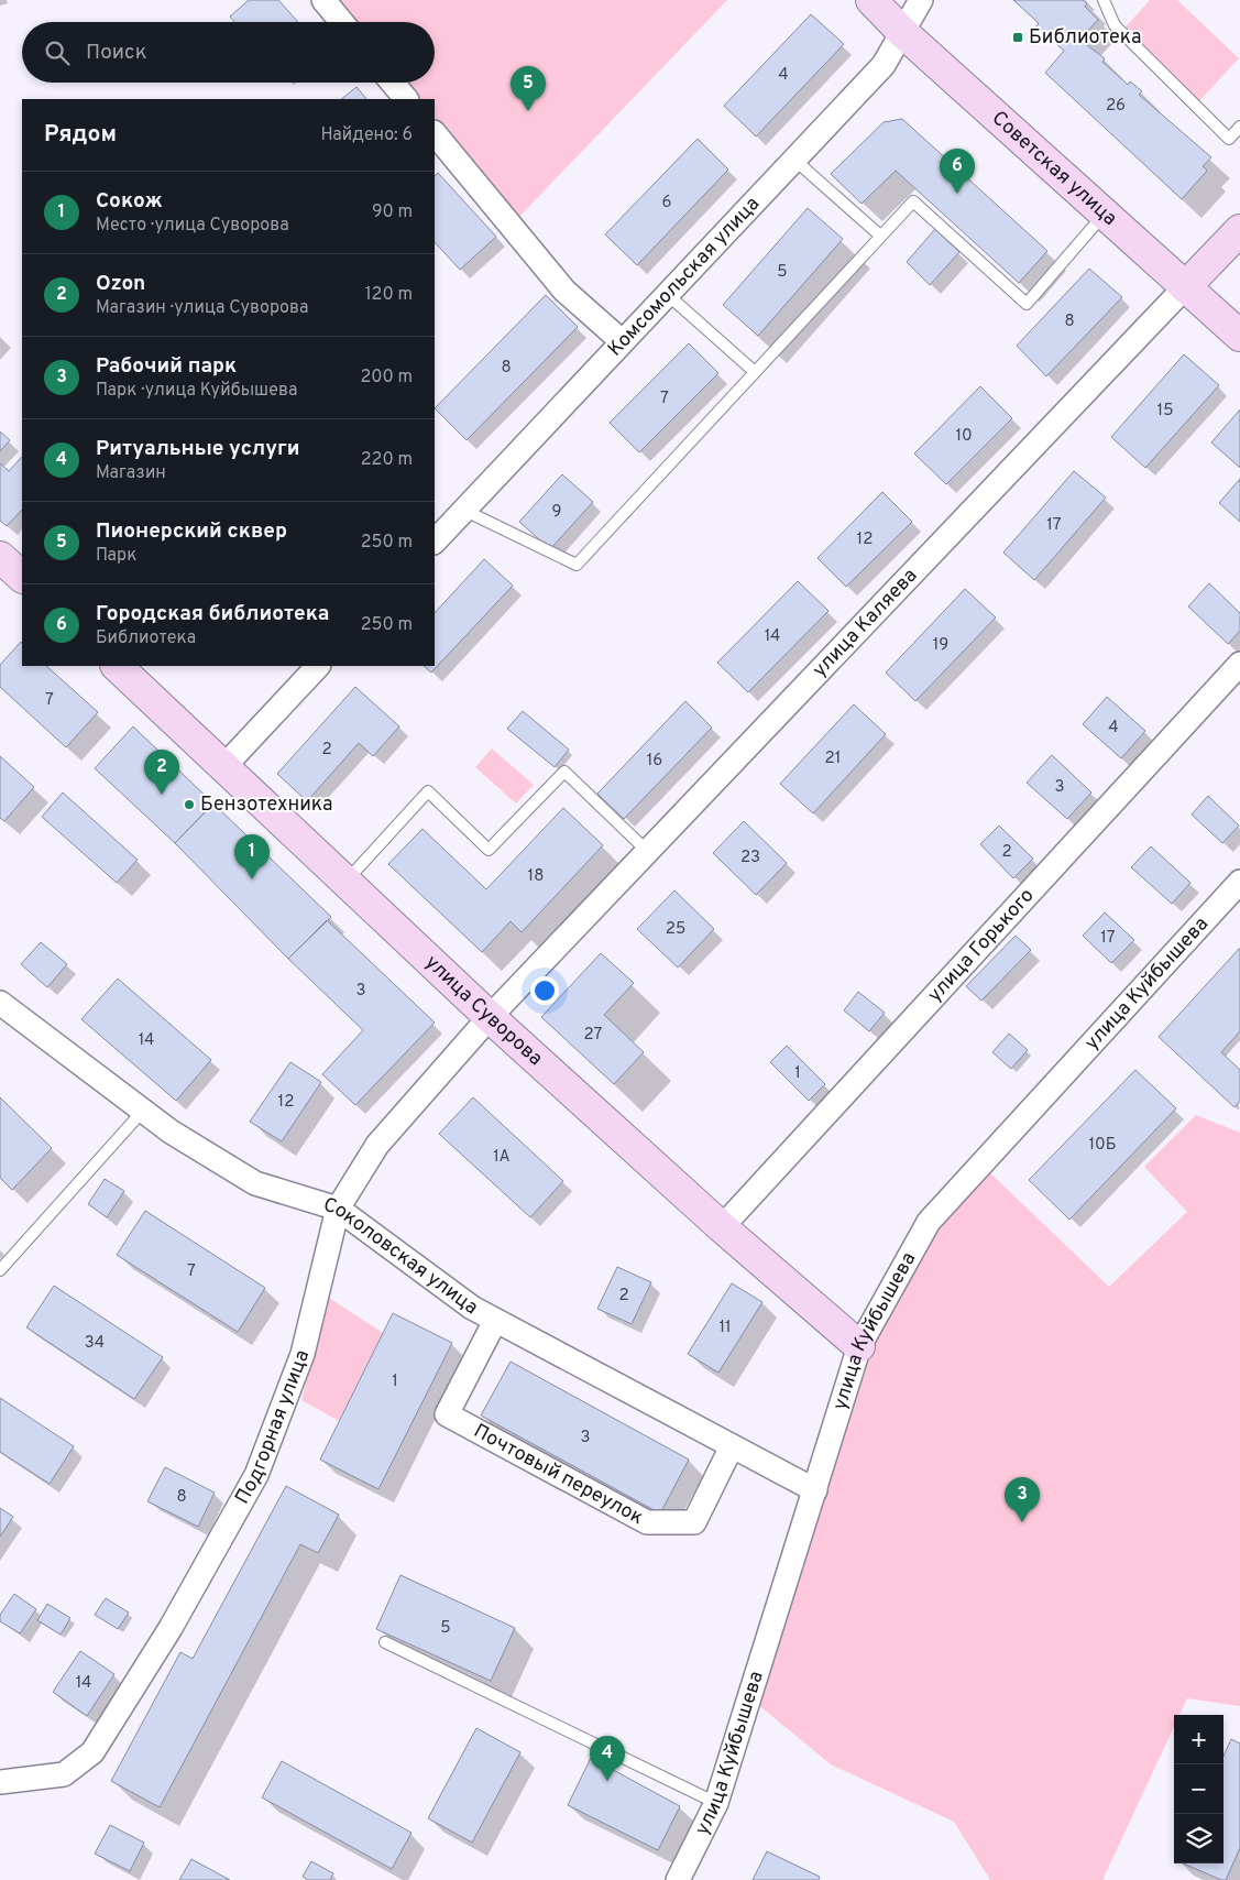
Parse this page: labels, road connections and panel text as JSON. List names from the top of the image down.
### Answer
{
  "streets": {
    "street": [
      "Советская улица",
      "Комсомольская улица",
      "улица Каляева",
      "улица Горького",
      "улица Куйбышева",
      "улица Суворова",
      "Соколовская улица",
      "Подгорная улица",
      "Почтовый переулок"
    ]
  },
  "crossings": [
    ["Советская улица", "Комсомольская улица"],
    ["Советская улица", "улица Каляева"],
    ["улица Каляева", "улица Суворова"],
    ["улица Каляева", "Подгорная улица"],
    ["улица Горького", "улица Суворова"],
    ["улица Куйбышева", "улица Суворова"],
    ["улица Куйбышева", "Соколовская улица"],
    ["улица Суворова", "Подгорная улица"],
    ["Соколовская улица", "Подгорная улица"],
    ["Соколовская улица", "Почтовый переулок"]
  ],
  "places": {
    "transit": ["Библиотека"],
    "other": ["Бензотехника"]
  },
  "house_numbers": [
    "4",
    "26",
    "6",
    "5",
    "8",
    "8",
    "7",
    "15",
    "10",
    "9",
    "17",
    "12",
    "14",
    "19",
    "7",
    "4",
    "2",
    "21",
    "16",
    "3",
    "2",
    "23",
    "18",
    "25",
    "17",
    "3",
    "27",
    "14",
    "1",
    "12",
    "10Б",
    "1А",
    "7",
    "2",
    "11",
    "34",
    "1",
    "3",
    "8",
    "5",
    "14"
  ],
  "page": {
    "search": "Поиск",
    "pins": [
      "5",
      "6",
      "2",
      "1",
      "3",
      "4"
    ],
    "heading": ["Рядом", "Найдено: 6"],
    "list": [
      {
        "mark": "1",
        "name": "Сокож",
        "note": "Место · улица Суворова",
        "value": "90 m"
      },
      {
        "mark": "2",
        "name": "Ozon",
        "note": "Магазин · улица Суворова",
        "value": "120 m"
      },
      {
        "mark": "3",
        "name": "Рабочий парк",
        "note": "Парк · улица Куйбышева",
        "value": "200 m"
      },
      {
        "mark": "4",
        "name": "Ритуальные услуги",
        "note": "Магазин",
        "value": "220 m"
      },
      {
        "mark": "5",
        "name": "Пионерский сквер",
        "note": "Парк",
        "value": "250 m"
      },
      {
        "mark": "6",
        "name": "Городская библиотека",
        "note": "Библиотека",
        "value": "250 m"
      }
    ],
    "map_buttons": ["+", "−"]
  }
}
